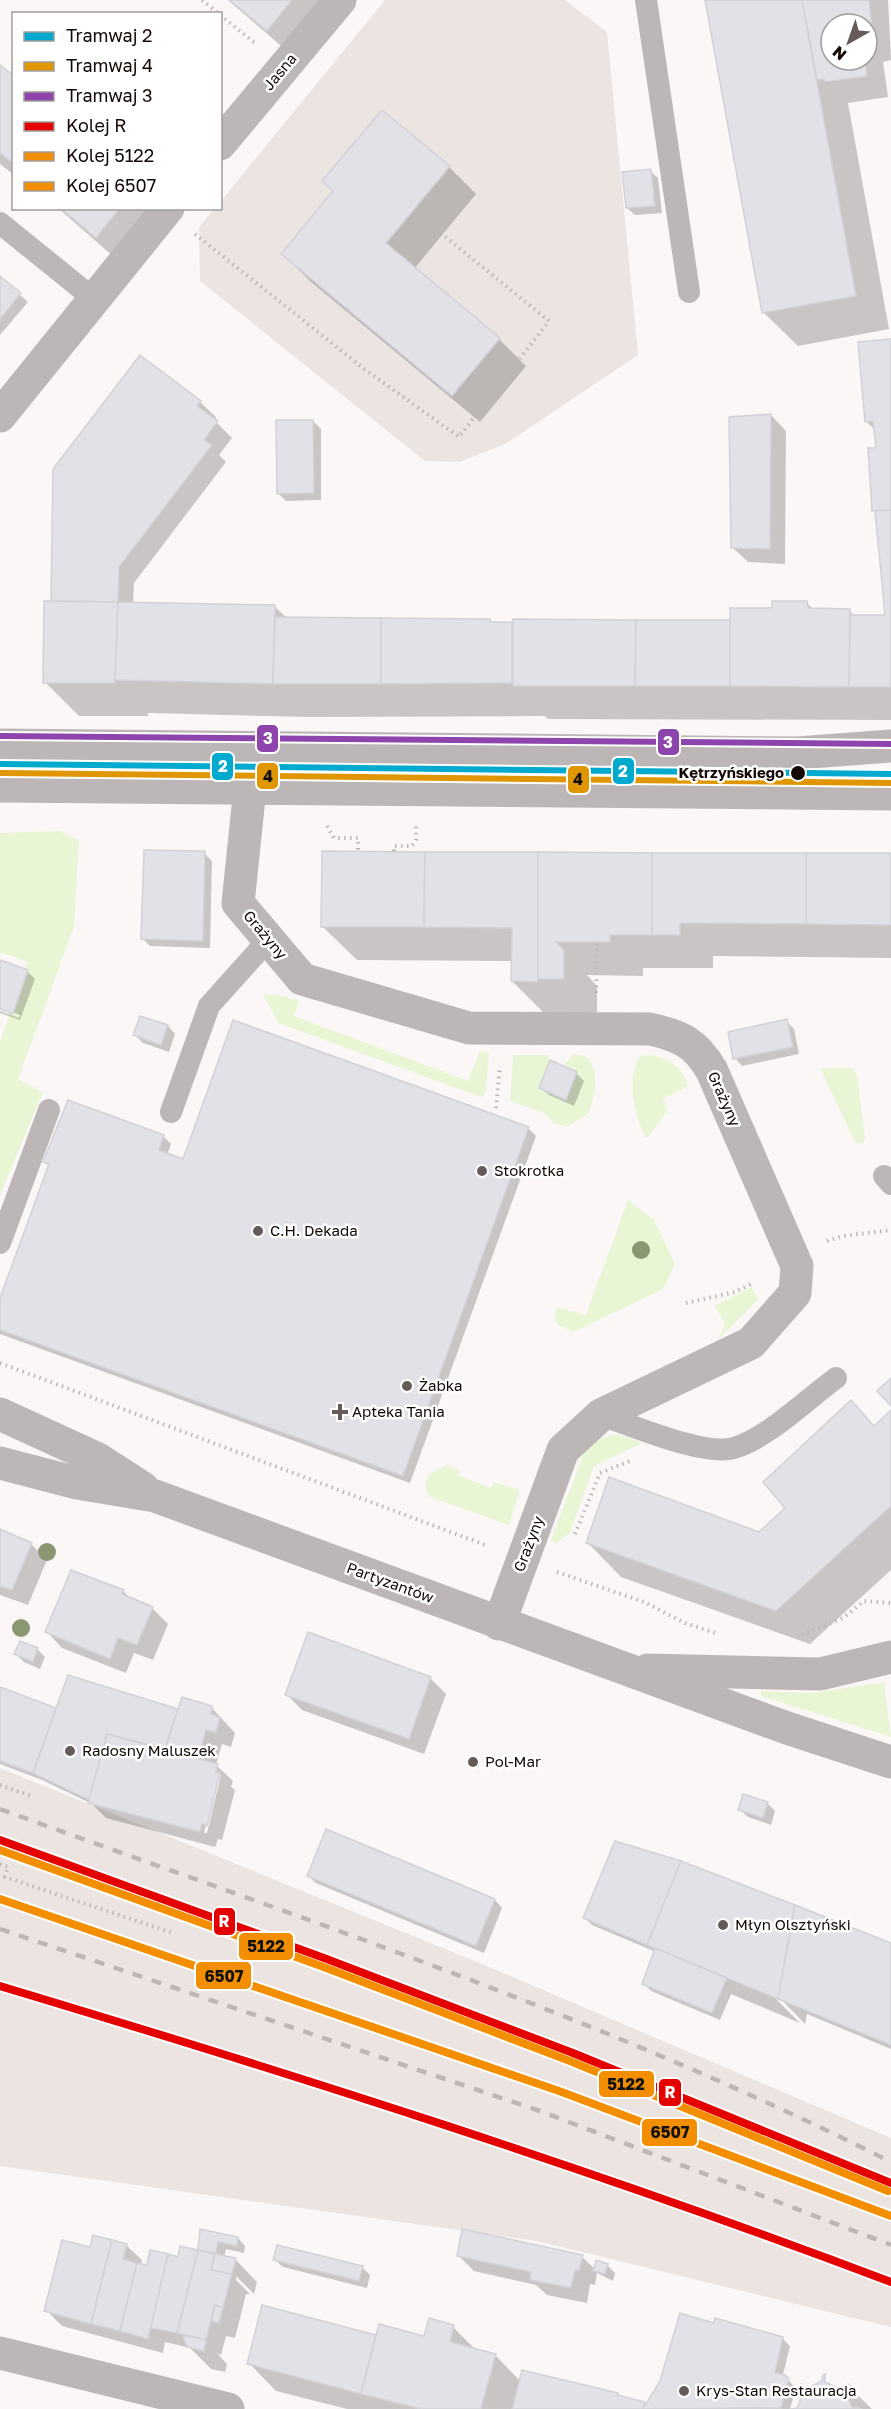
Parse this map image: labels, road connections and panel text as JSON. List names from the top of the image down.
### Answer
{
  "streets": {
    "street": ["Jasna", "Grażyny", "Partyzantów"]
  },
  "crossings": [
    ["Grażyny", "Partyzantów"]
  ],
  "places": {
    "other": [
      "Kętrzyńskiego",
      "Stokrotka",
      "C.H. Dekada",
      "Żabka",
      "Radosny Maluszek",
      "Pol-Mar",
      "Młyn Olsztyński",
      "Krys-Stan Restauracja"
    ],
    "health": ["Apteka Tania"]
  },
  "lines": [
    "tram line 3",
    "tram line 2",
    "tram line 4",
    "rail line R",
    "rail line 5122",
    "rail line 6507"
  ],
  "legend": [
    "Tramwaj 2",
    "Tramwaj 4",
    "Tramwaj 3",
    "Kolej R",
    "Kolej 5122",
    "Kolej 6507"
  ],
  "north": "bottom left"
}
